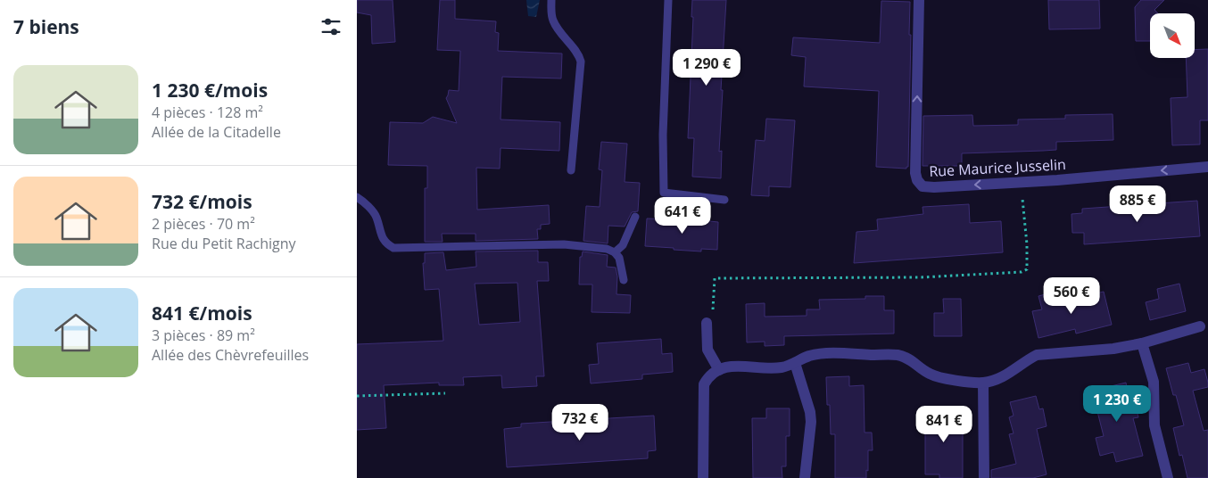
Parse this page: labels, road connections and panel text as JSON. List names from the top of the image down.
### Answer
{
  "streets": {
    "street": ["Rue Maurice Jusselin"]
  },
  "north": "bottom right",
  "page": {
    "heading": "7 biens",
    "price": [
      "1 290 €",
      "885 €",
      "641 €",
      "560 €",
      "1 230 €",
      "732 €",
      "841 €"
    ],
    "list": [
      {
        "name": "1 230 €/mois",
        "note": "4 pièces · 128 m² · Allée de la Citadelle"
      },
      {
        "name": "732 €/mois",
        "note": "2 pièces · 70 m² · Rue du Petit Rachigny"
      },
      {
        "name": "841 €/mois",
        "note": "3 pièces · 89 m² · Allée des Chèvrefeuilles"
      }
    ]
  }
}
